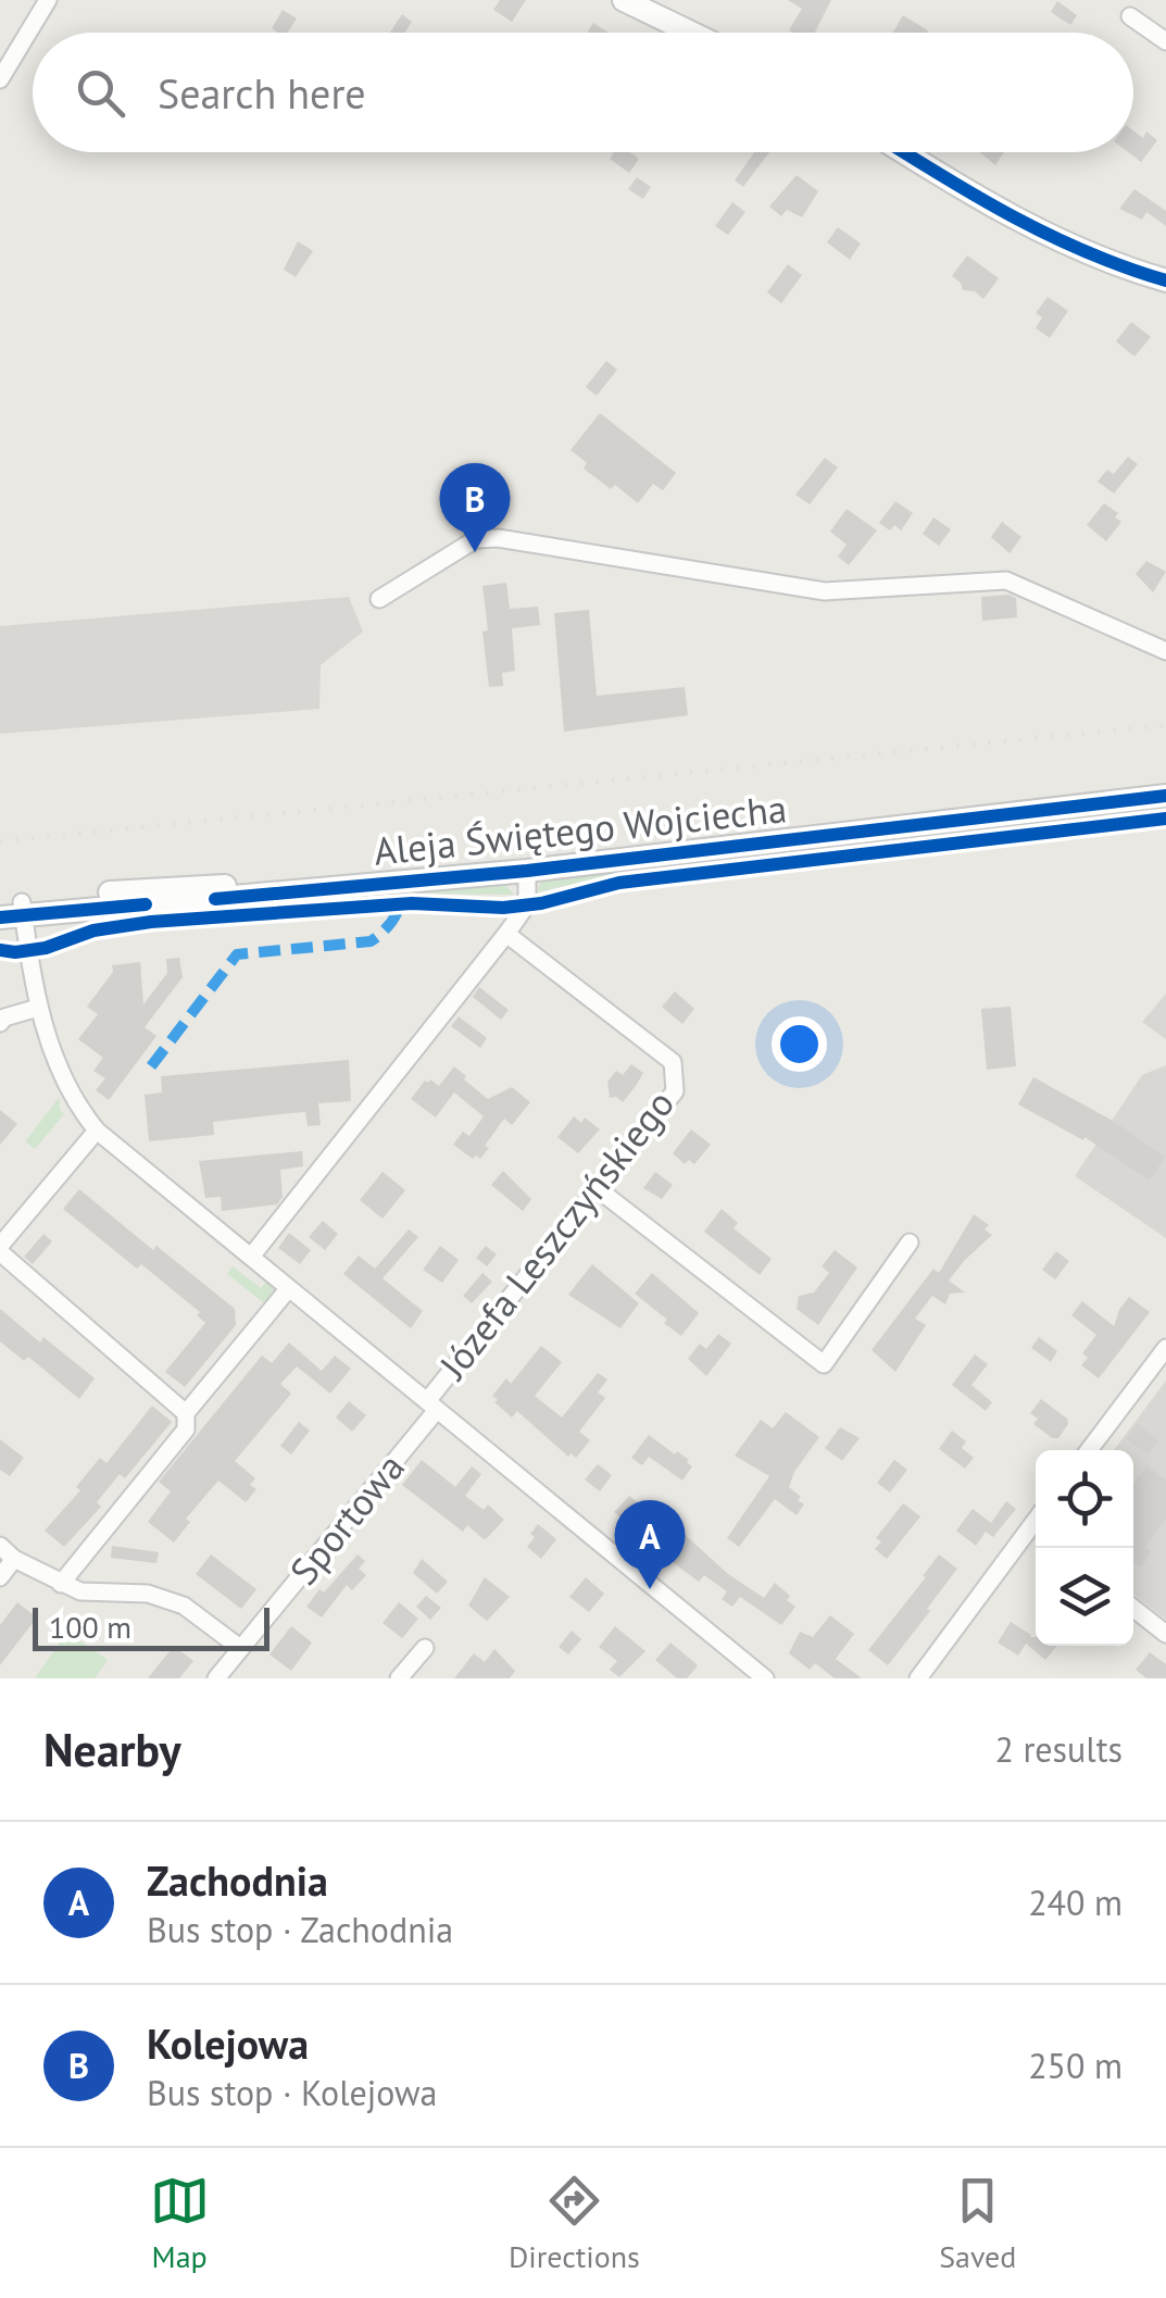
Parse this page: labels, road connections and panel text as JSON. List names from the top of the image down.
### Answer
{
  "streets": {
    "street": ["Aleja Świętego Wojciecha", "Józefa Leszczyńskiego", "Sportowa"]
  },
  "crossings": [
    ["Józefa Leszczyńskiego", "Sportowa"]
  ],
  "scale_bar": "100 m",
  "page": {
    "search": "Search here",
    "pins": ["B", "A"],
    "scale": "100 m",
    "heading": ["Nearby", "2 results"],
    "list": [
      {
        "mark": "A",
        "name": "Zachodnia",
        "note": "Bus stop · Zachodnia",
        "value": "240 m"
      },
      {
        "mark": "B",
        "name": "Kolejowa",
        "note": "Bus stop · Kolejowa",
        "value": "250 m"
      }
    ],
    "nav": ["Map", "Directions", "Saved"]
  }
}
